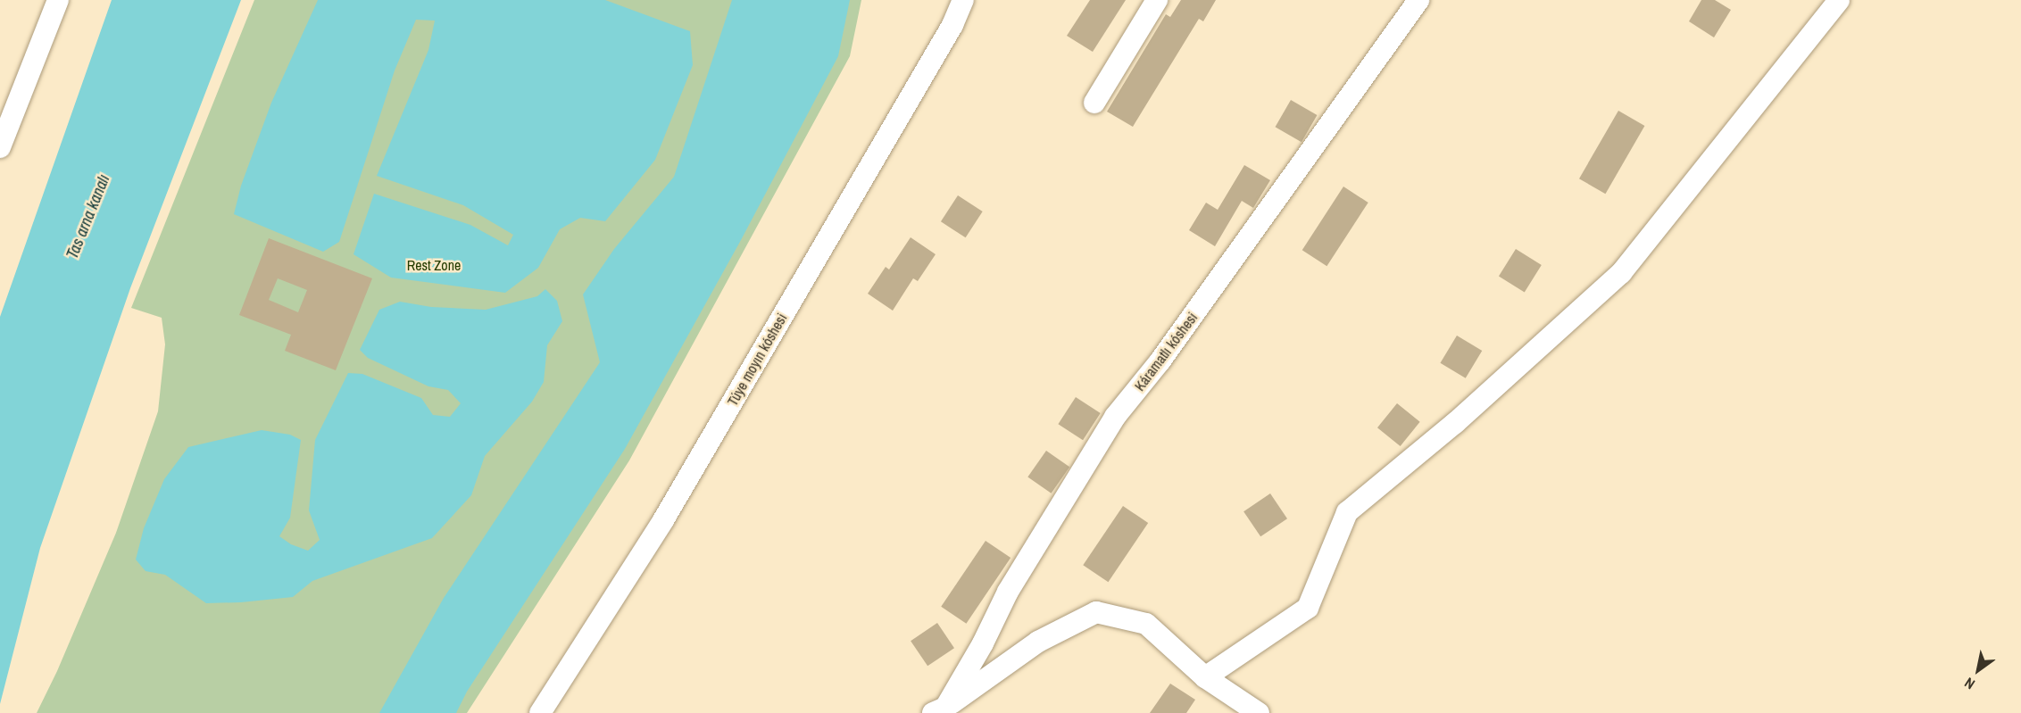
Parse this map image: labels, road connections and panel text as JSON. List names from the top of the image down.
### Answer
{
  "streets": {
    "street": ["Káramatlı kóshesi", "Túye moyın kóshesi"]
  },
  "water": ["Tas arna kanalı"],
  "parks": ["Rest Zone"],
  "north": "bottom left"
}
